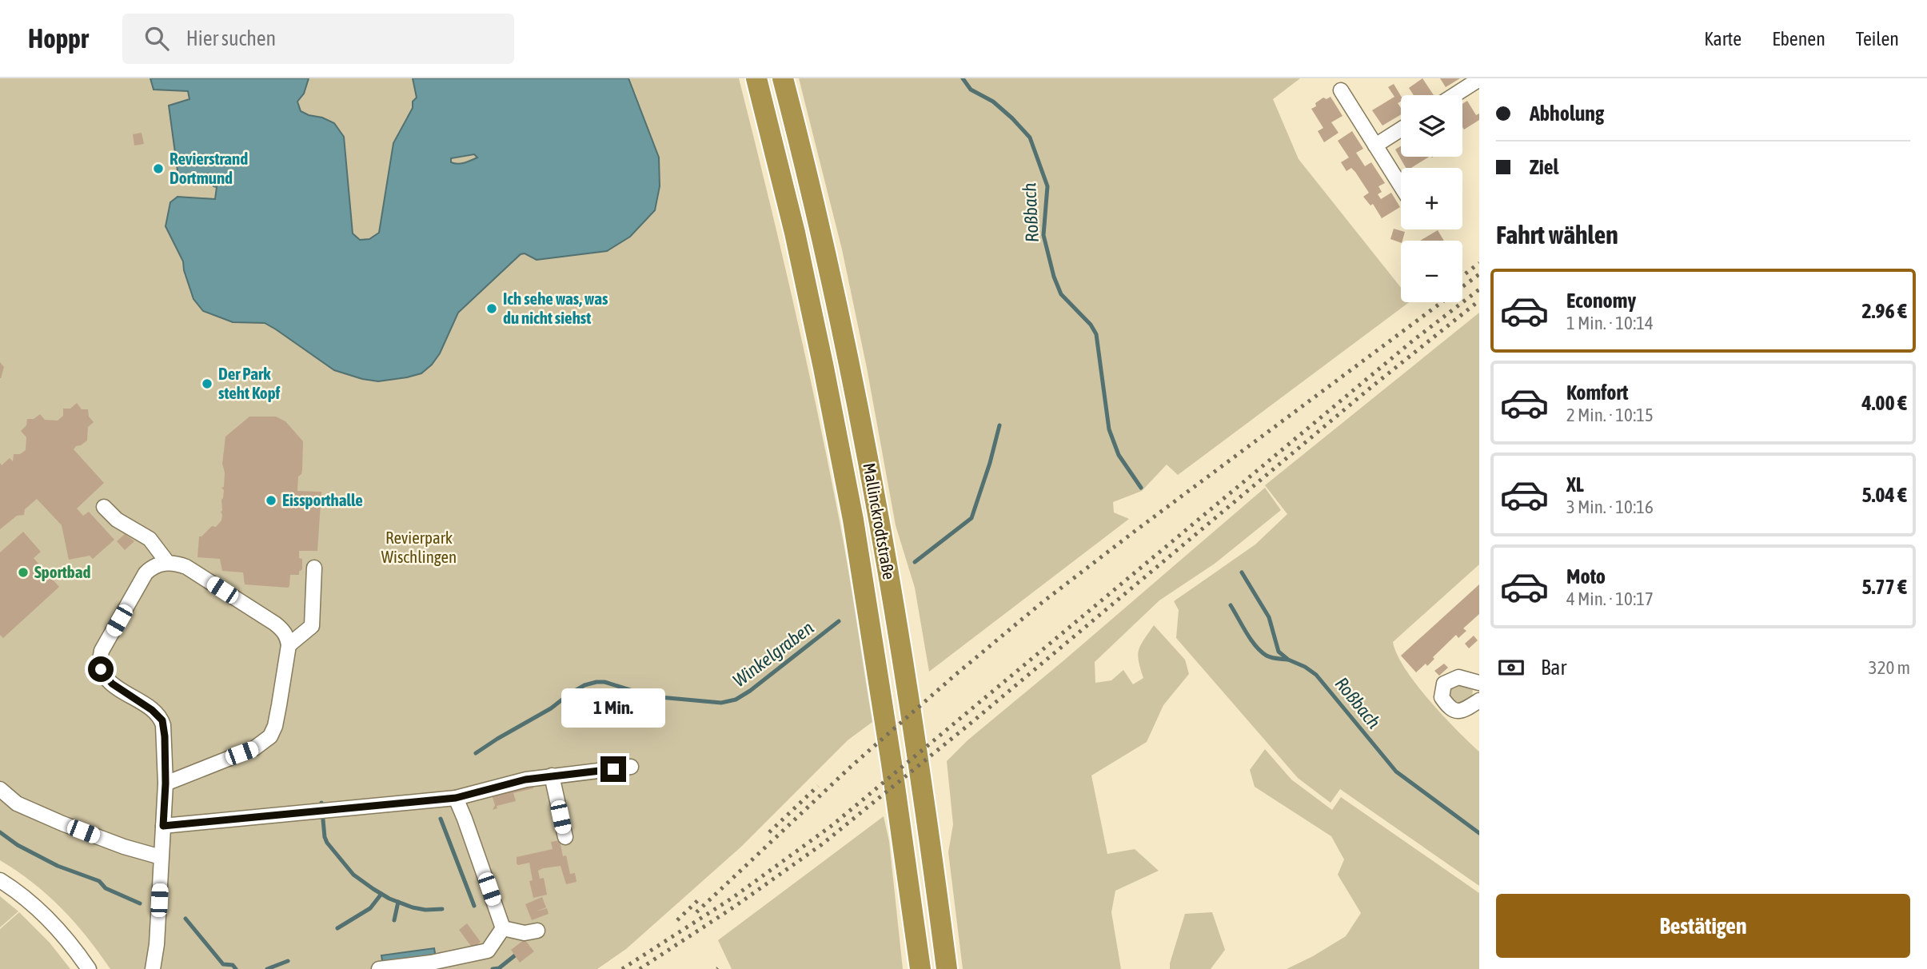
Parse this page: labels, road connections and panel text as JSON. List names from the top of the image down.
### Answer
{
  "streets": {
    "highway": ["Mallinckrodtstraße"]
  },
  "water": ["Roßbach", "Winkelgraben"],
  "parks": ["Revierpark Wischlingen"],
  "places": [
    "Revierstrand Dortmund",
    "Ich sehe was, was du nicht siehst",
    "Der Park steht Kopf",
    "Eissporthalle",
    "Sportbad"
  ],
  "page": {
    "header": "Hoppr",
    "search": "Hier suchen",
    "nav": ["Karte", "Ebenen", "Teilen"],
    "banner": ["Abholung", "Ziel"],
    "map_buttons": ["+", "−"],
    "heading": "Fahrt wählen",
    "list": [
      {
        "name": "Economy",
        "note": "1 Min. · 10:14",
        "value": "2.96 €"
      },
      {
        "name": "Komfort",
        "note": "2 Min. · 10:15",
        "value": "4.00 €"
      },
      {
        "name": "XL",
        "note": "3 Min. · 10:16",
        "value": "5.04 €"
      },
      {
        "name": "Moto",
        "note": "4 Min. · 10:17",
        "value": "5.77 €"
      }
    ],
    "pay": ["Bar", "320 m"],
    "bubble": "1 Min.",
    "buttons": "Bestätigen"
  }
}
